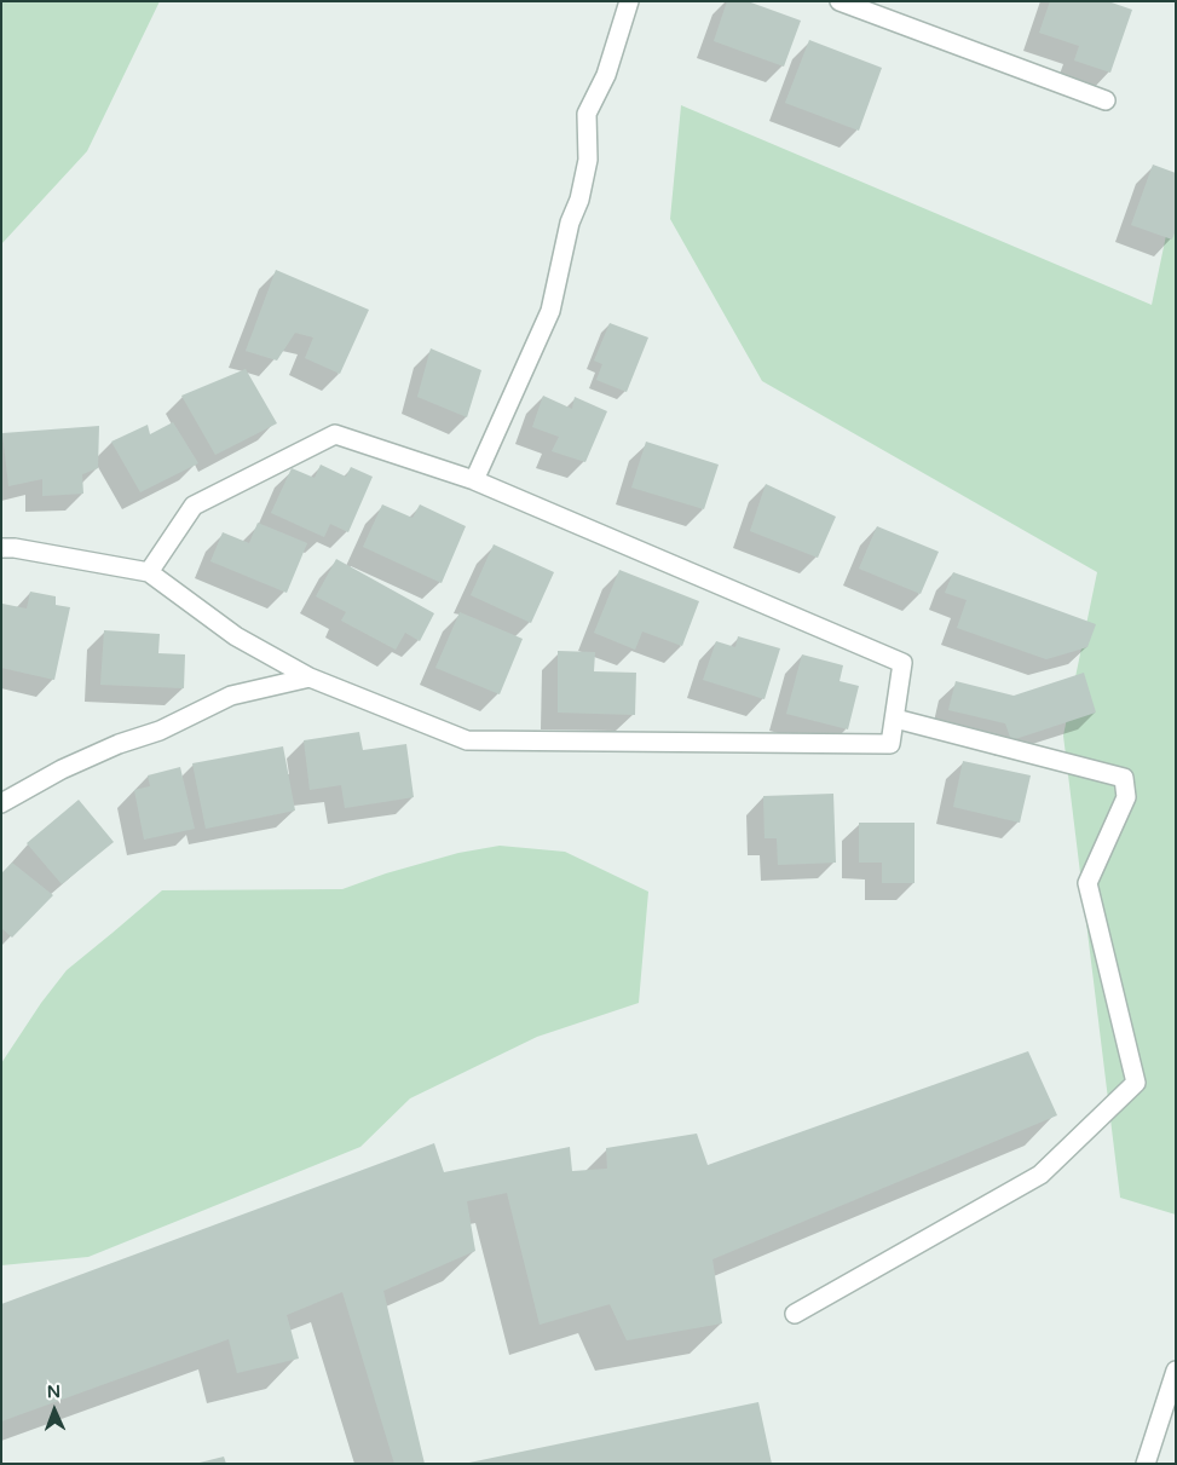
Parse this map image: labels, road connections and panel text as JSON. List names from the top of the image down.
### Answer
{
  "north": "top"
}
